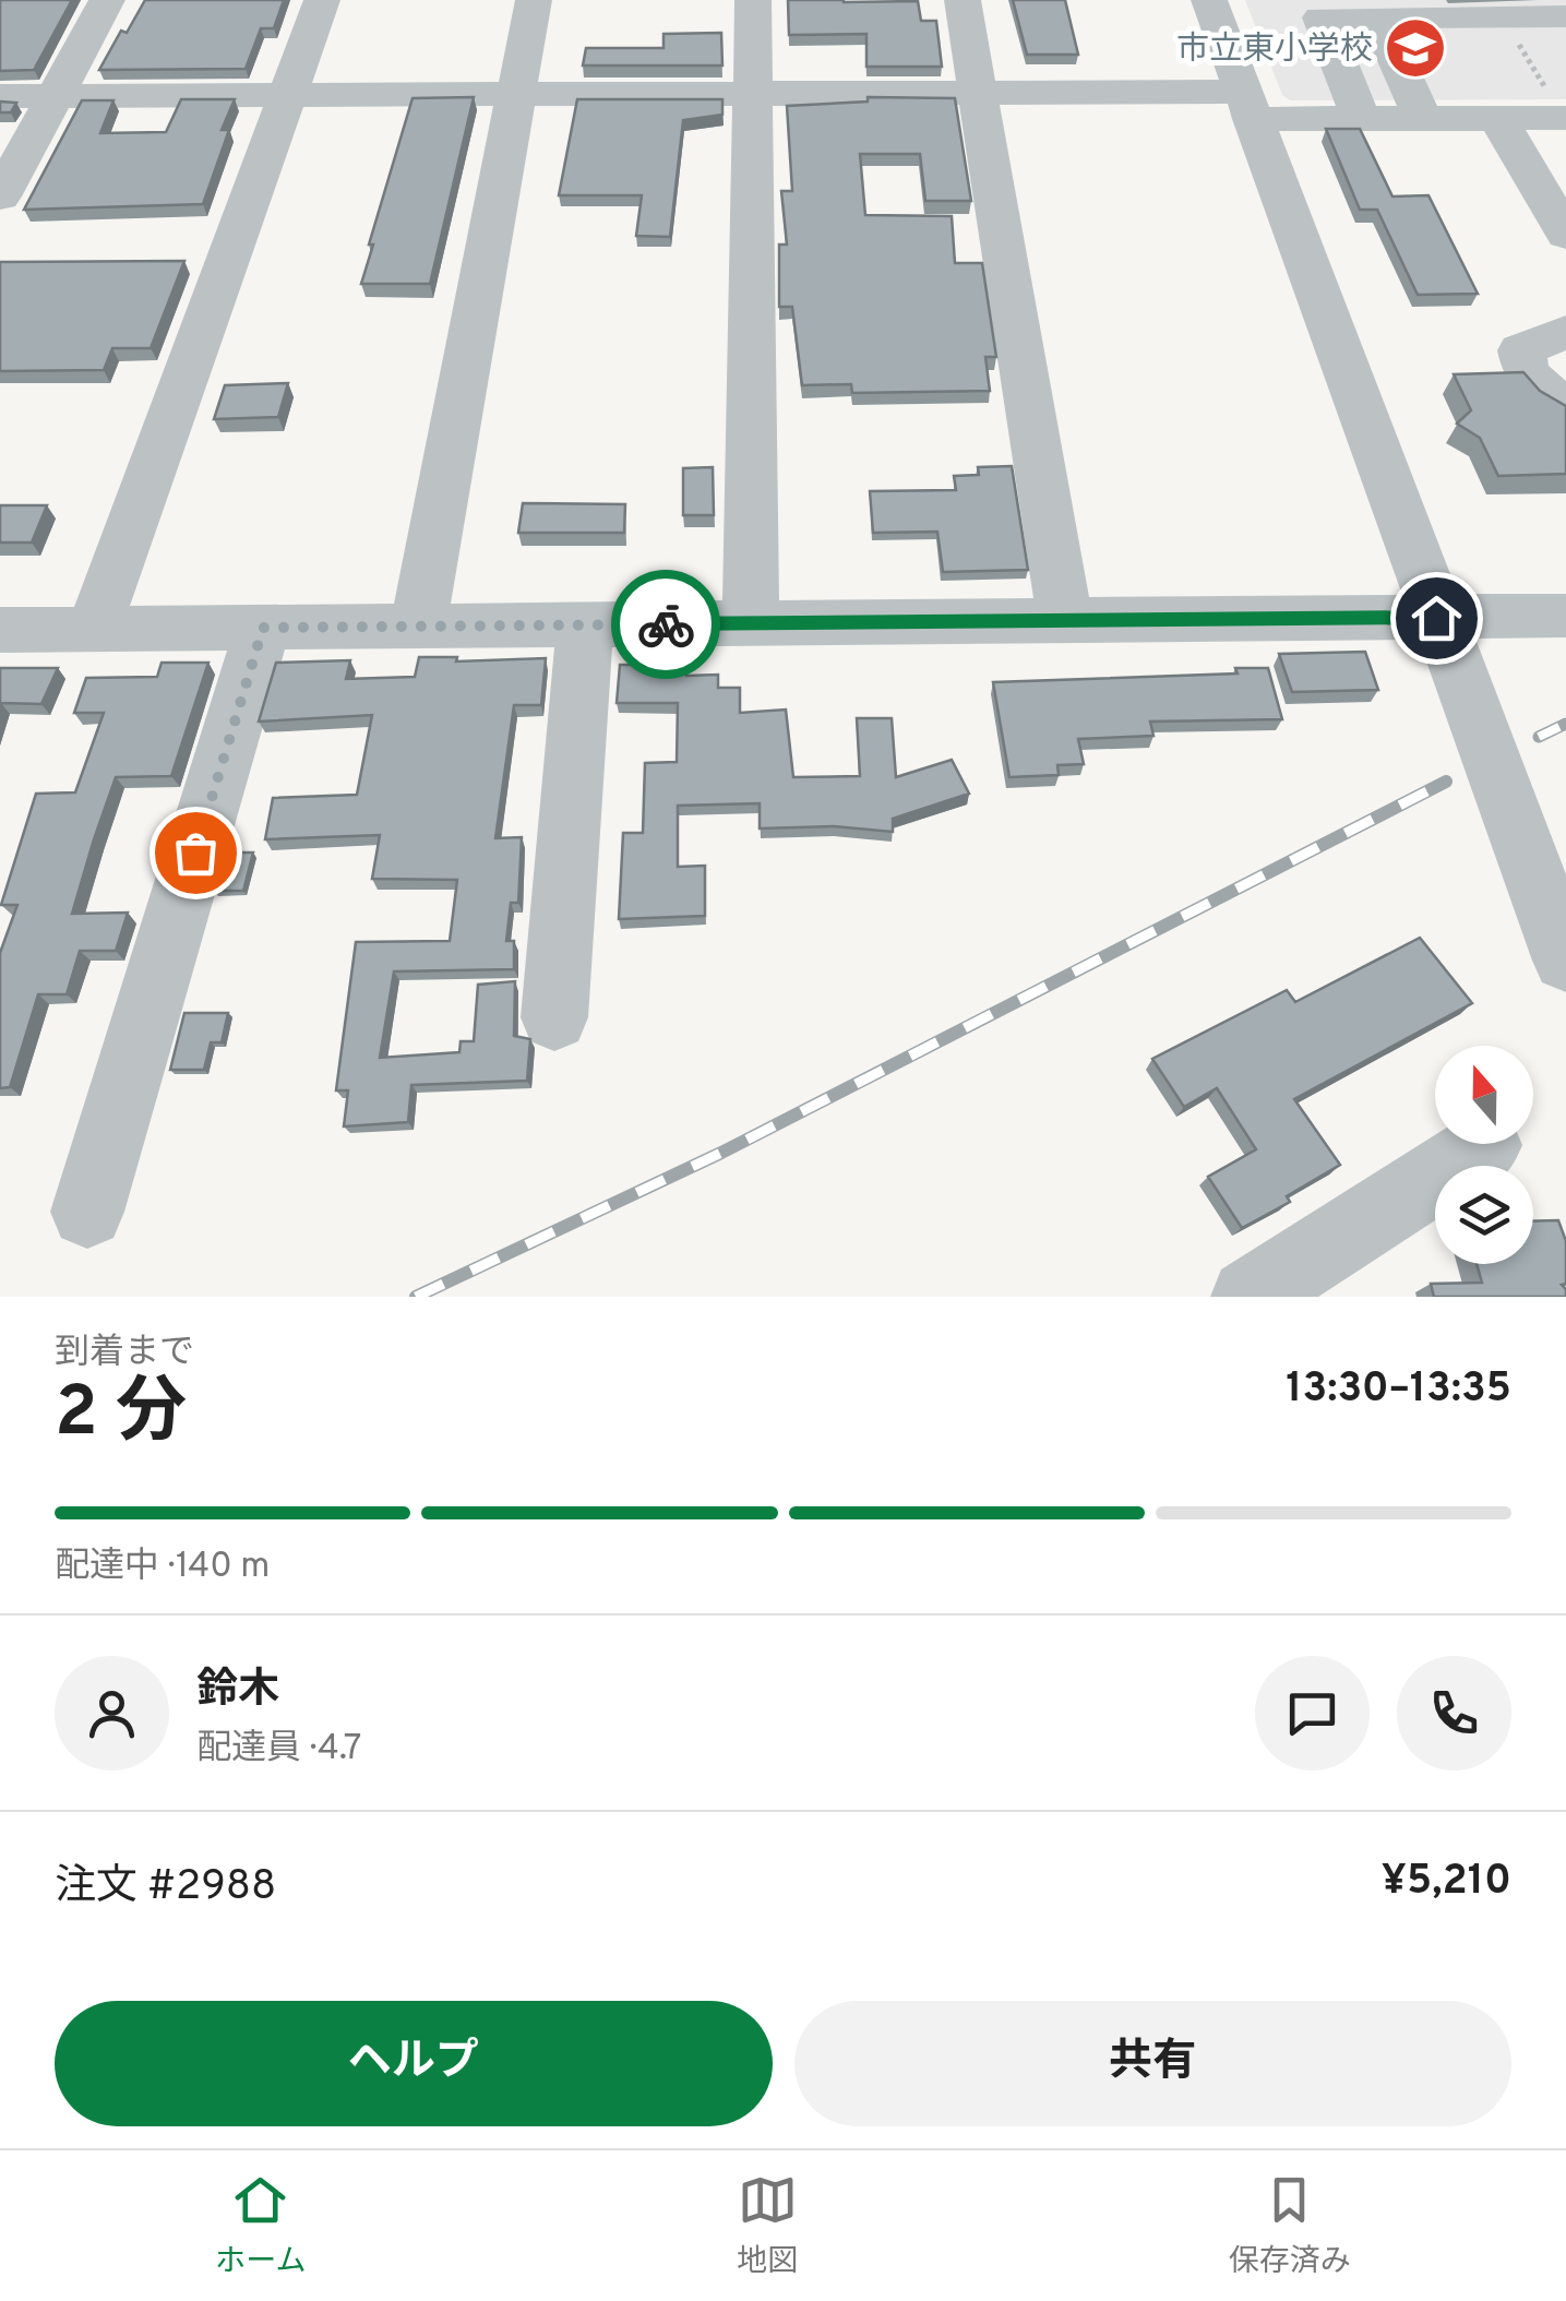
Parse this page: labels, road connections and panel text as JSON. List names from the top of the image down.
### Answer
{
  "places": {
    "school or university": ["市立東小学校"]
  },
  "north": "top",
  "page": {
    "heading": ["2 分", "到着まで", "13:30–13:35"],
    "panel": [
      "鈴木",
      "配達員 · 4.7",
      "注文 #2988",
      "¥5,210"
    ],
    "bar": "配達中 · 140 m",
    "buttons": ["ヘルプ", "共有"],
    "tabs": ["ホーム", "地図", "保存済み"]
  }
}
